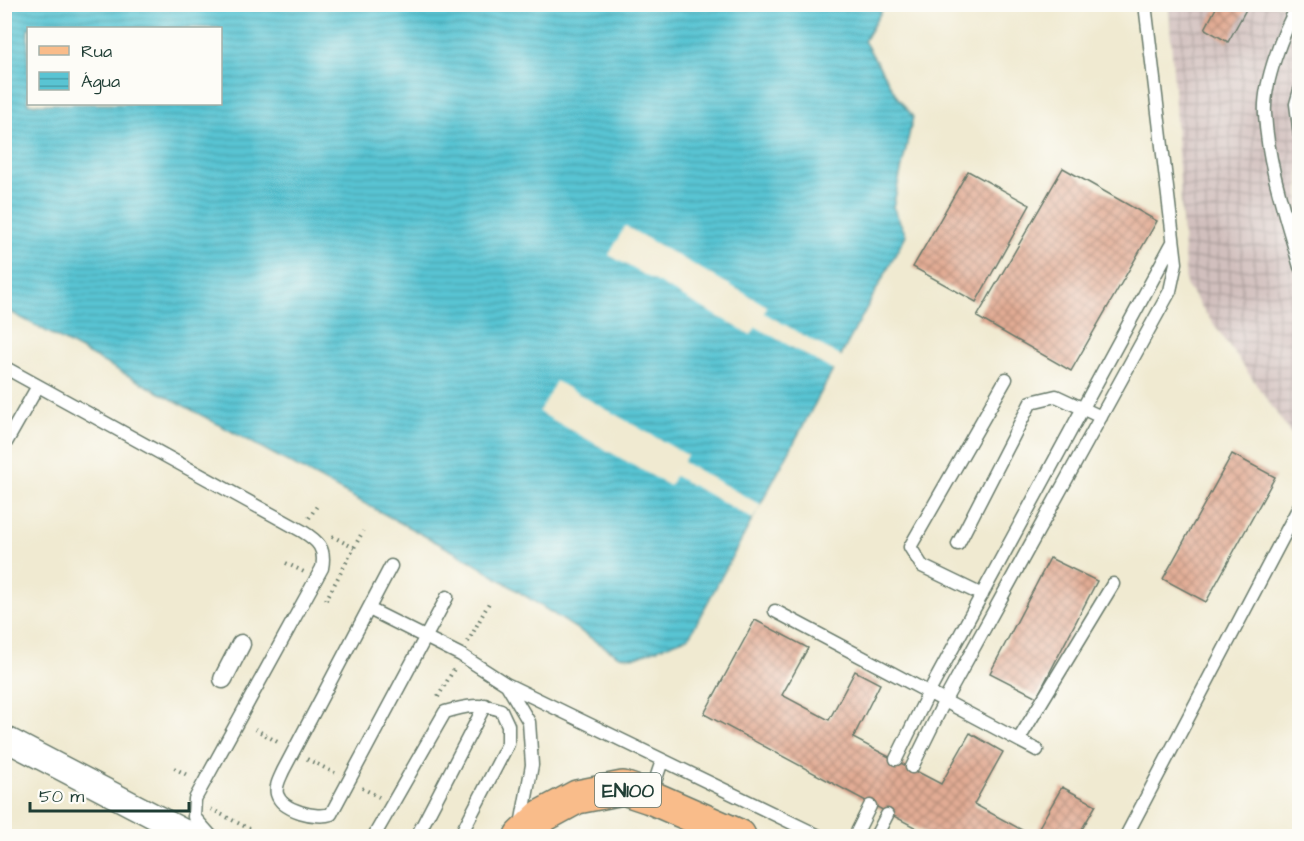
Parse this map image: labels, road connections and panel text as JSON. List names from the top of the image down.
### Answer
{
  "streets": {
    "main road": ["EN100"]
  },
  "legend": ["Rua", "Água"],
  "scale_bar": "50 m"
}
